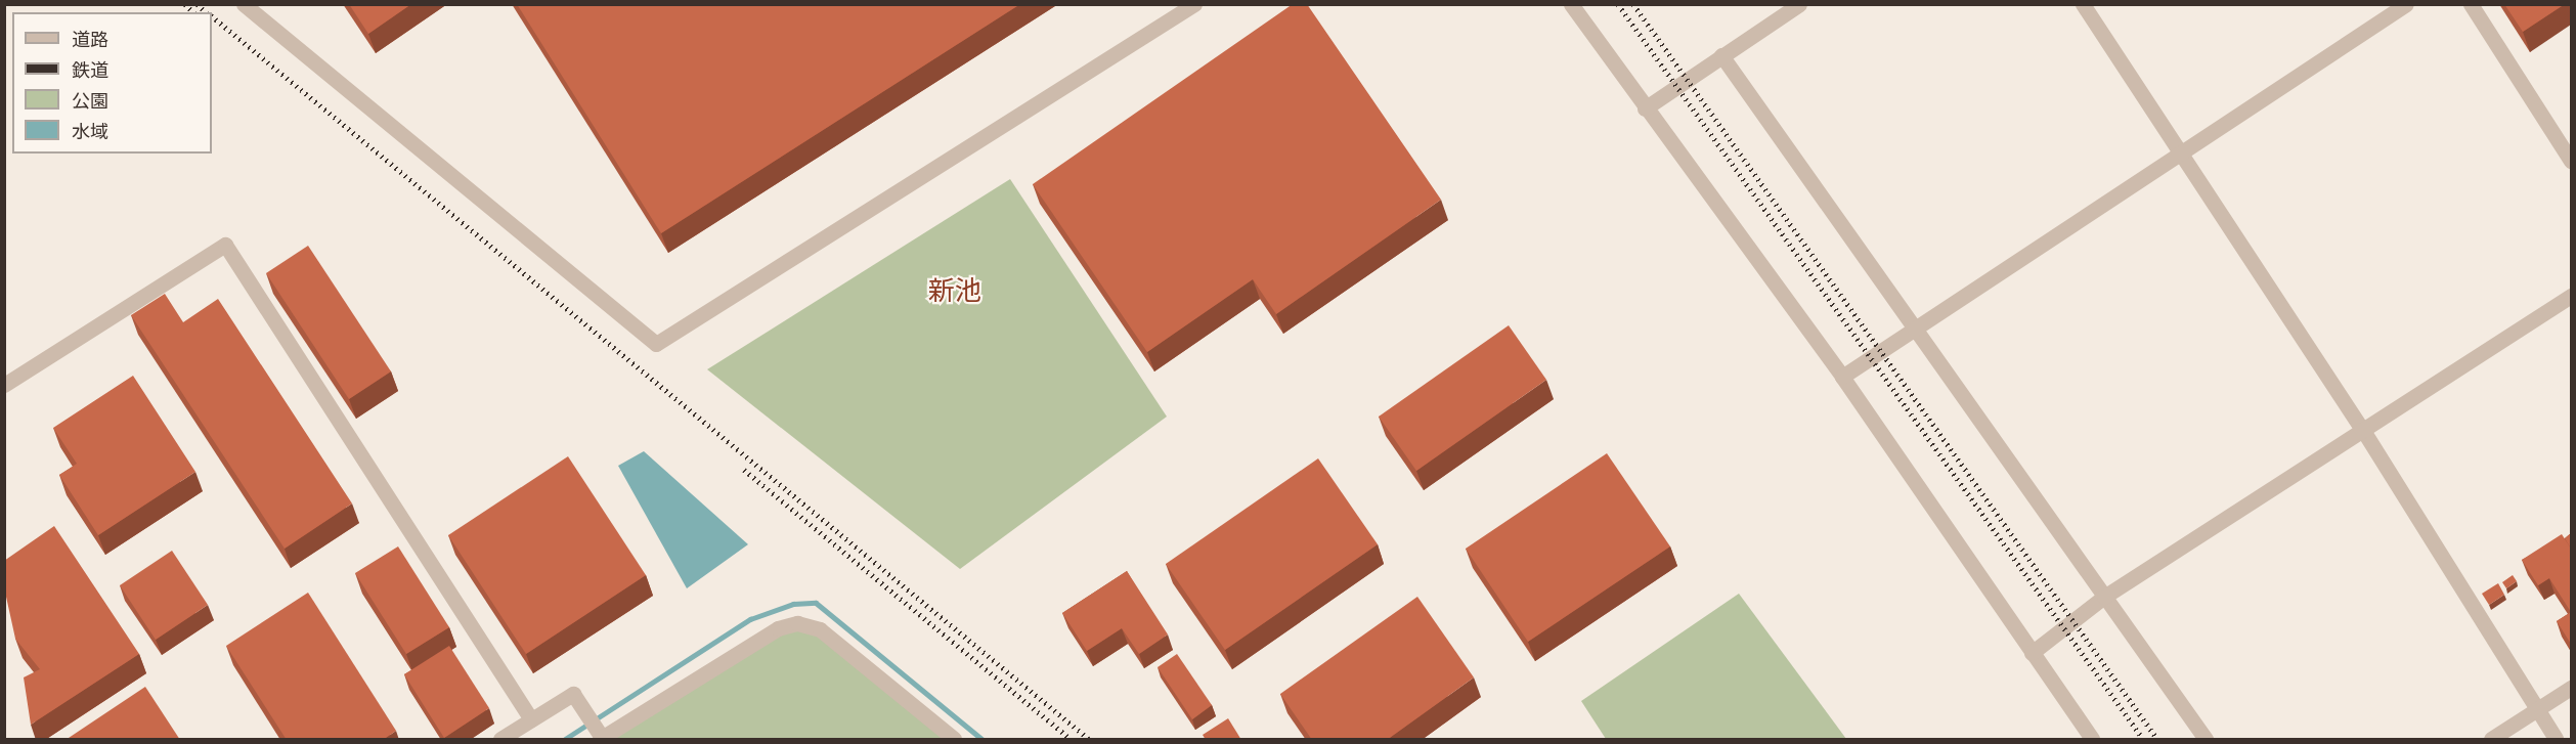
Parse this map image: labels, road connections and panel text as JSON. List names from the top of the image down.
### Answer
{
  "districts": ["新池"],
  "legend": [
    "道路",
    "鉄道",
    "公園",
    "水域"
  ]
}
